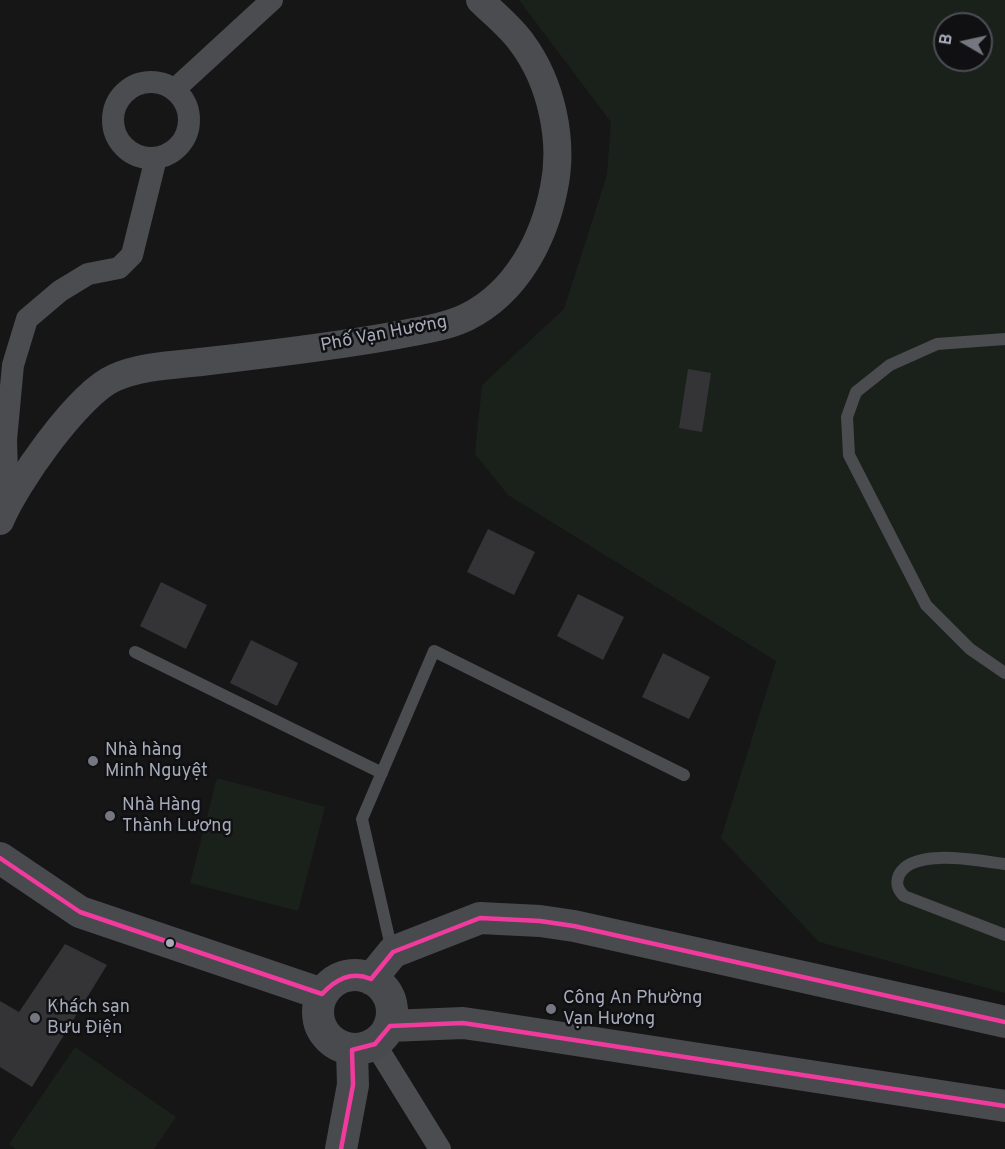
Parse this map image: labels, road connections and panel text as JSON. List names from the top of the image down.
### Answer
{
  "streets": {
    "street": ["Phố Vạn Hương"]
  },
  "places": [
    "Nhà hàng Minh Nguyệt",
    "Nhà Hàng Thành Lương",
    "Công An Phường Vạn Hương",
    "Khách sạn Bưu Điện"
  ],
  "north": "left"
}
